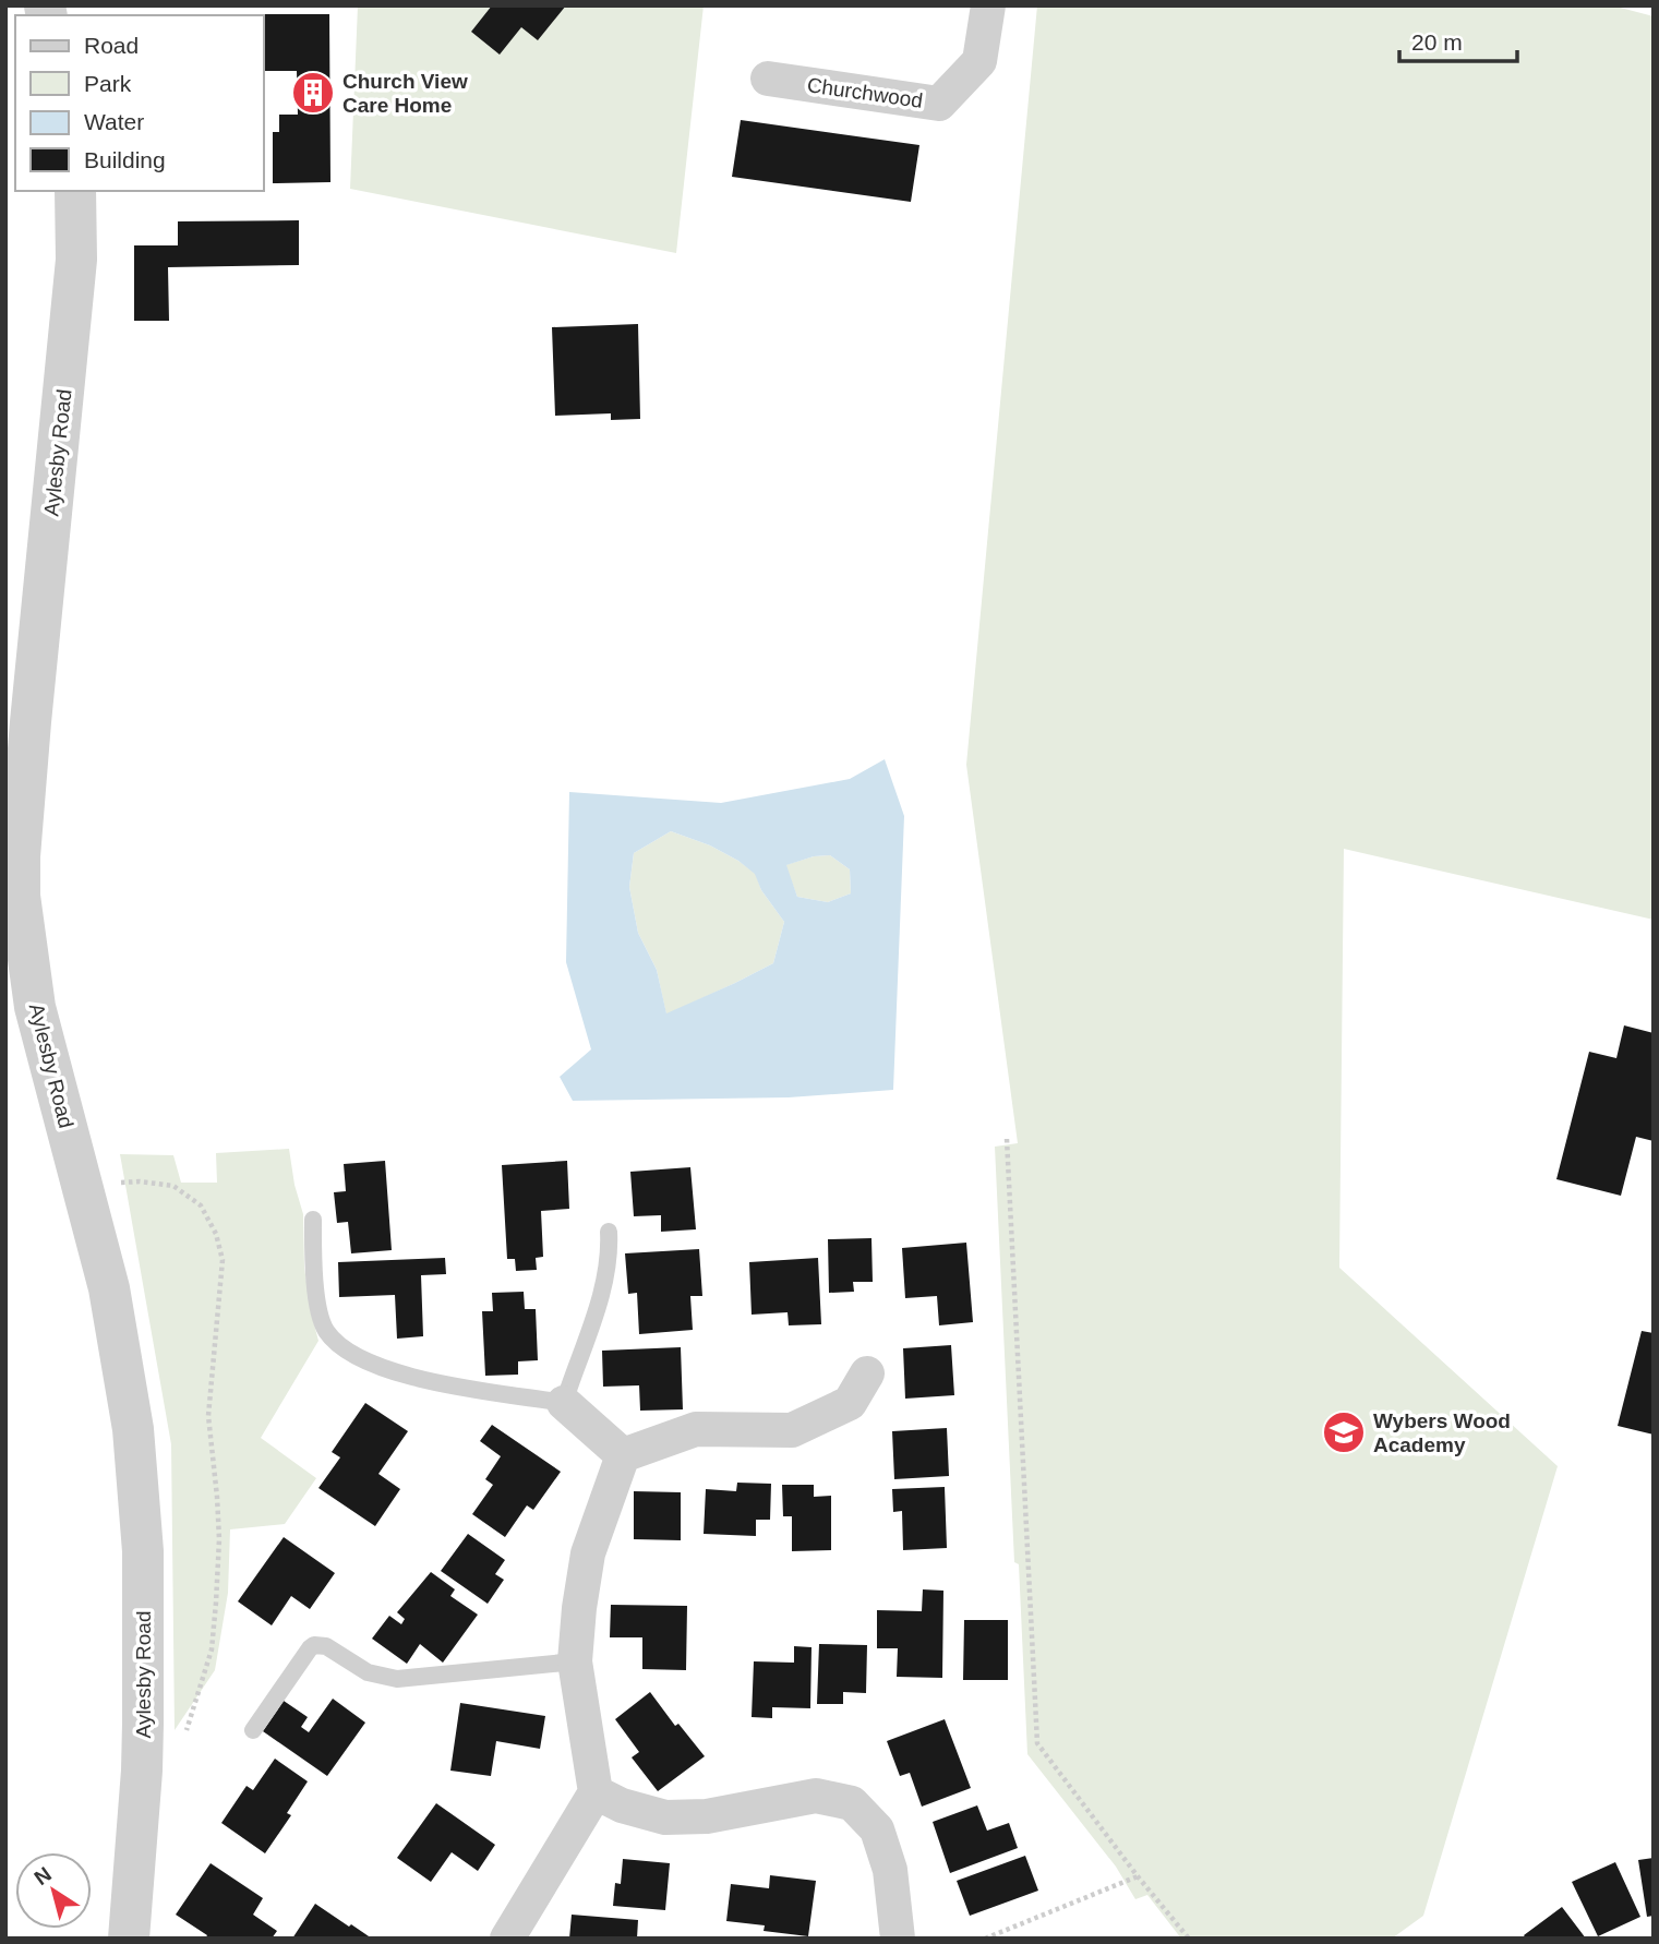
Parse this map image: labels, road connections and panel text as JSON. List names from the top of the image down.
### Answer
{
  "streets": {
    "street": ["Churchwood", "Aylesby Road"]
  },
  "places": {
    "building": ["Church View Care Home"],
    "school or university": ["Wybers Wood Academy"]
  },
  "legend": [
    "Road",
    "Park",
    "Water",
    "Building"
  ],
  "scale_bar": "20 m",
  "north": "top left"
}
